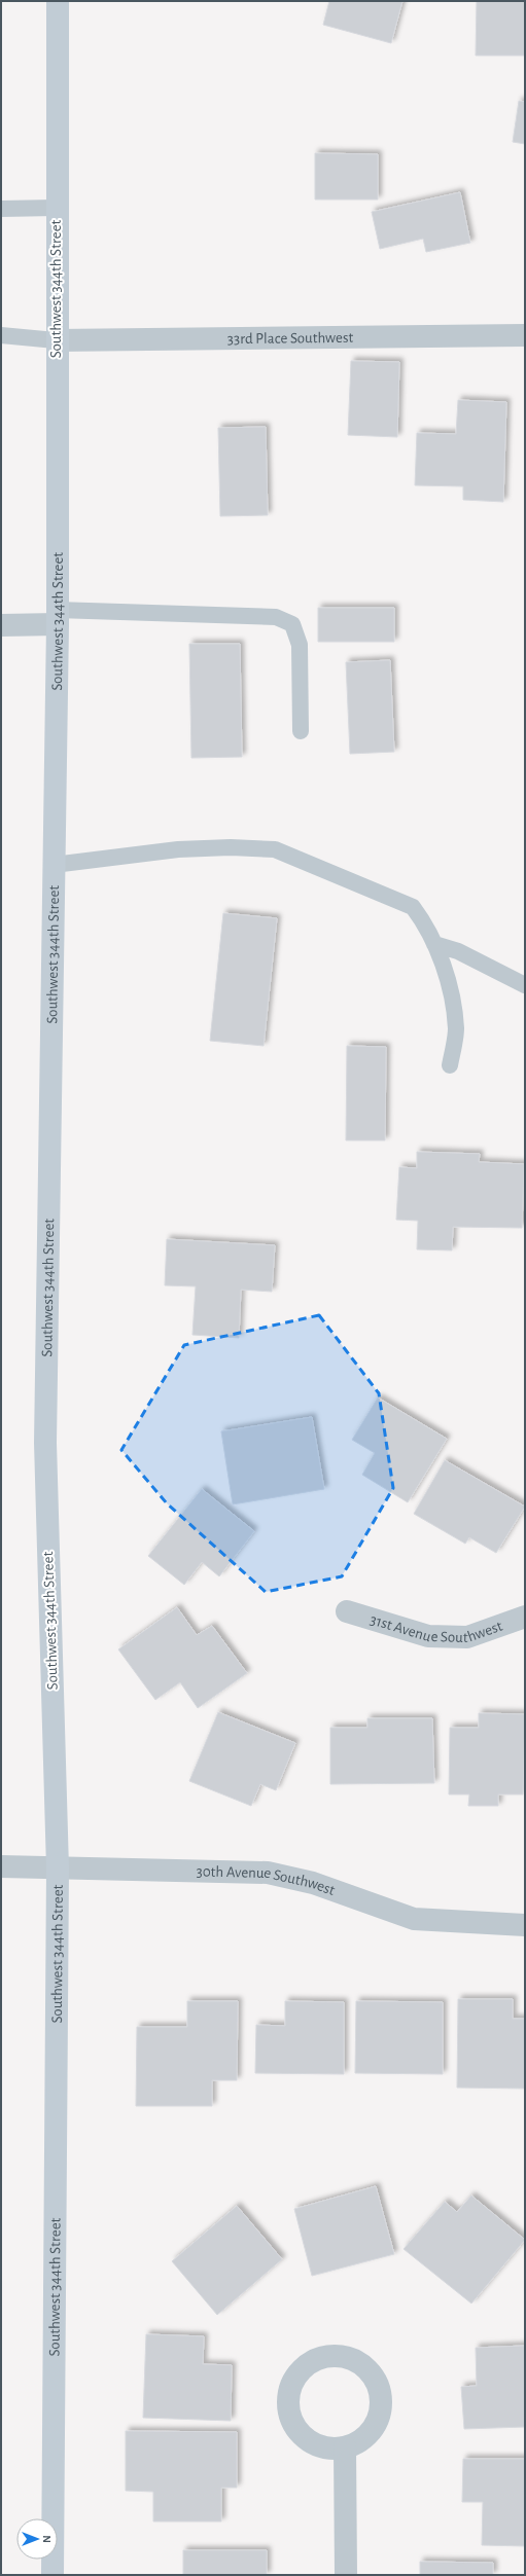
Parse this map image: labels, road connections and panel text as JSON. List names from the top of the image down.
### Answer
{
  "streets": {
    "street": [
      "Southwest 344th Street",
      "33rd Place Southwest",
      "31st Avenue Southwest",
      "30th Avenue Southwest"
    ]
  },
  "crossings": [
    ["Southwest 344th Street", "33rd Place Southwest"],
    ["Southwest 344th Street", "30th Avenue Southwest"]
  ],
  "north": "right"
}
